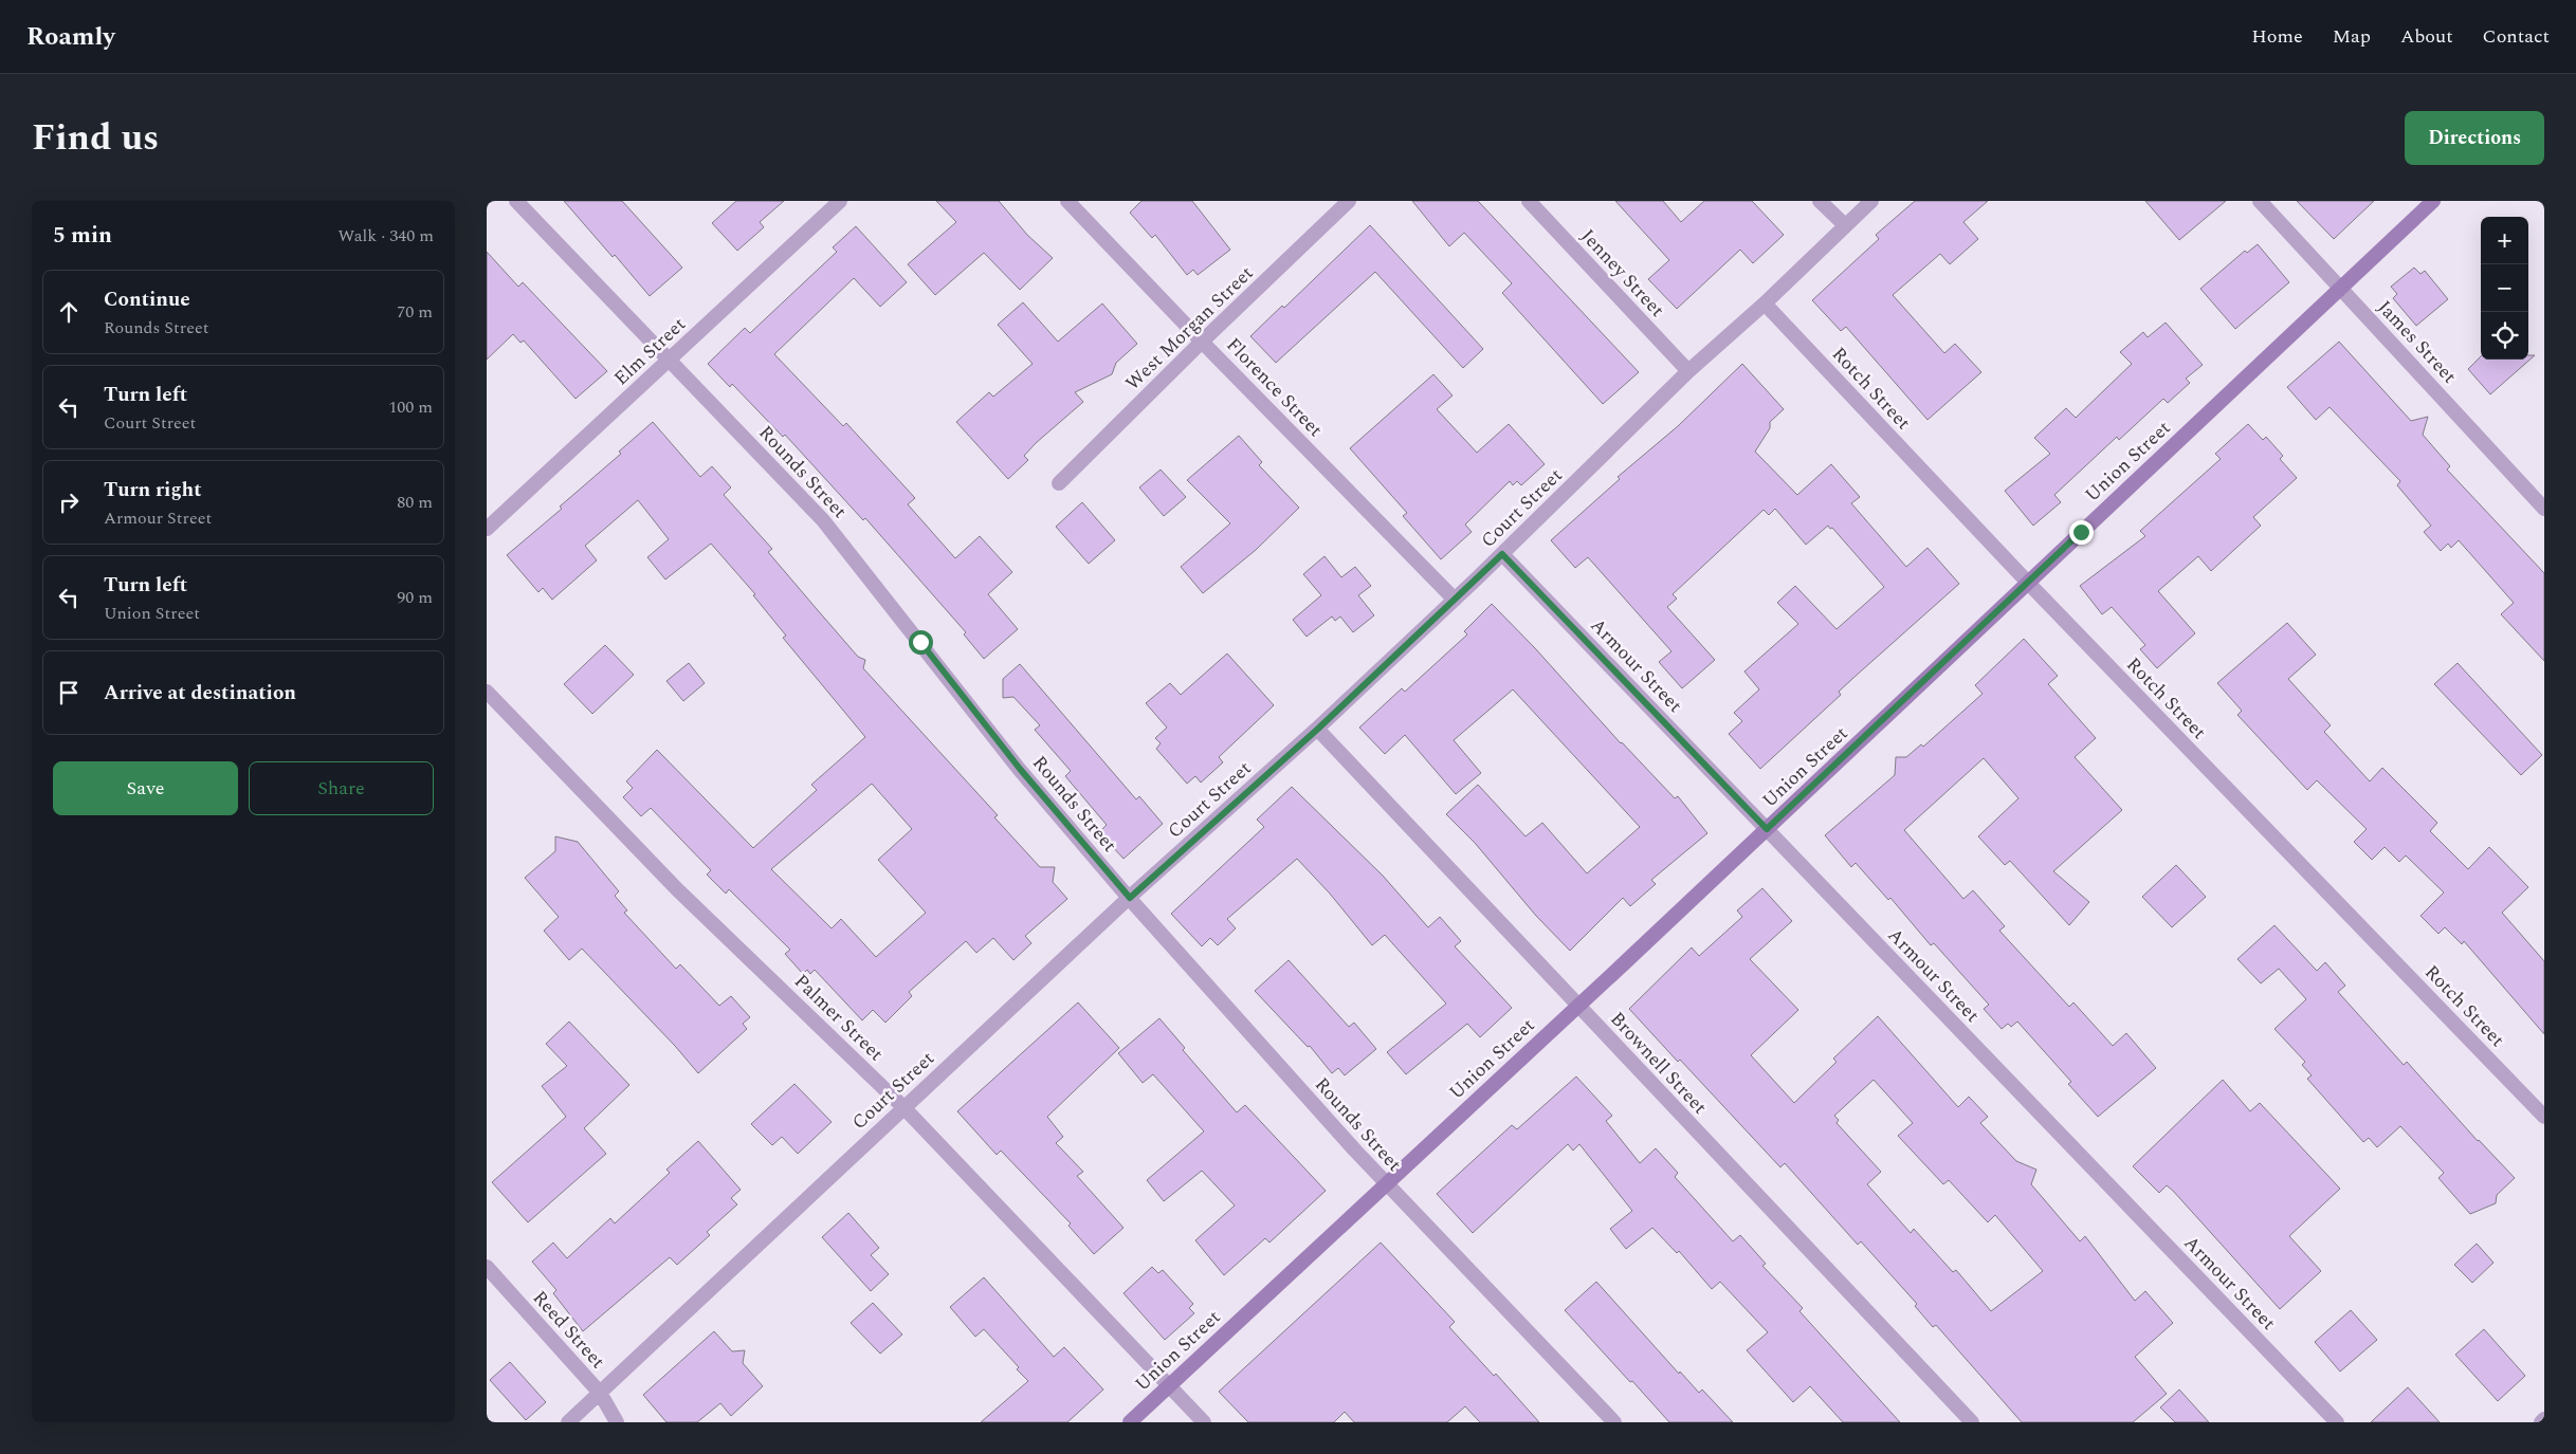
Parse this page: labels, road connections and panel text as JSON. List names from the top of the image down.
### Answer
{
  "streets": {
    "main road": ["Union Street"],
    "street": [
      "Jenney Street",
      "West Morgan Street",
      "James Street",
      "Elm Street",
      "Florence Street",
      "Rotch Street",
      "Rounds Street",
      "Court Street",
      "Armour Street",
      "Palmer Street",
      "Brownell Street",
      "Reed Street"
    ]
  },
  "crossings": [
    ["Jenney Street", "Court Street"],
    ["West Morgan Street", "Florence Street"],
    ["James Street", "Union Street"],
    ["Elm Street", "Rounds Street"],
    ["Florence Street", "Court Street"],
    ["Rotch Street", "Union Street"],
    ["Rotch Street", "Court Street"],
    ["Union Street", "Rounds Street"],
    ["Union Street", "Armour Street"],
    ["Union Street", "Palmer Street"],
    ["Union Street", "Brownell Street"],
    ["Rounds Street", "Court Street"],
    ["Court Street", "Armour Street"],
    ["Court Street", "Palmer Street"],
    ["Court Street", "Brownell Street"],
    ["Court Street", "Reed Street"]
  ],
  "page": {
    "header": "Roamly",
    "nav": [
      "Home",
      "Map",
      "About",
      "Contact"
    ],
    "title": "Find us",
    "buttons": [
      "Directions",
      ["Save", "Share"]
    ],
    "heading": ["5 min", "Walk · 340 m"],
    "map_buttons": ["+", "−"],
    "list": [
      ["Continue", "Rounds Street", "70 m"],
      ["Turn left", "Court Street", "100 m"],
      ["Turn right", "Armour Street", "80 m"],
      ["Turn left", "Union Street", "90 m"],
      "Arrive at destination"
    ]
  }
}
